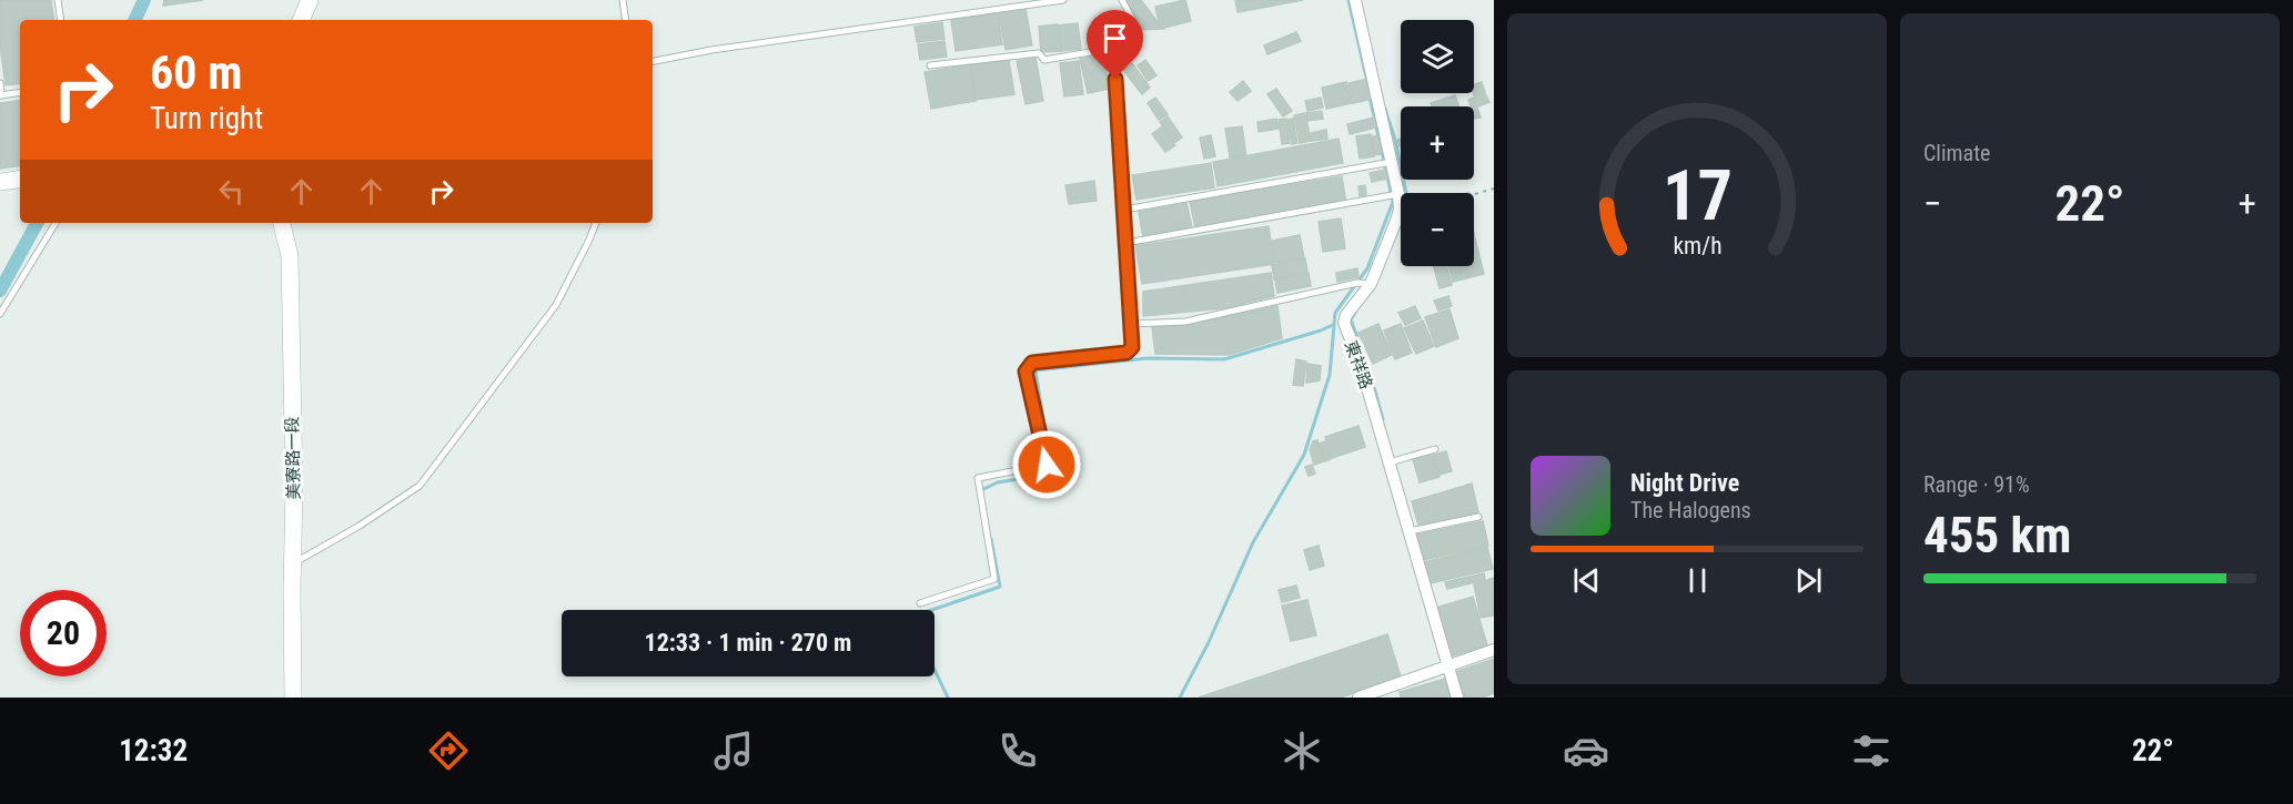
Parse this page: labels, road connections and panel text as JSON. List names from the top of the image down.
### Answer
{
  "streets": {
    "street": ["東祥路", "美寮路一段"]
  },
  "page": {
    "tile": [
      "Climate",
      ["Range · 91%", "455 km"]
    ],
    "map_buttons": ["+", "−"],
    "turn": ["60 m", "Turn right"],
    "heat": ["−", "22°", "+"],
    "song": ["Night Drive", "The Halogens"],
    "limit": "20",
    "trip": "12:33 · 1 min · 270 m",
    "tabs": ["12:32", "22°"],
    "gauge": ["17", "km/h"]
  }
}
